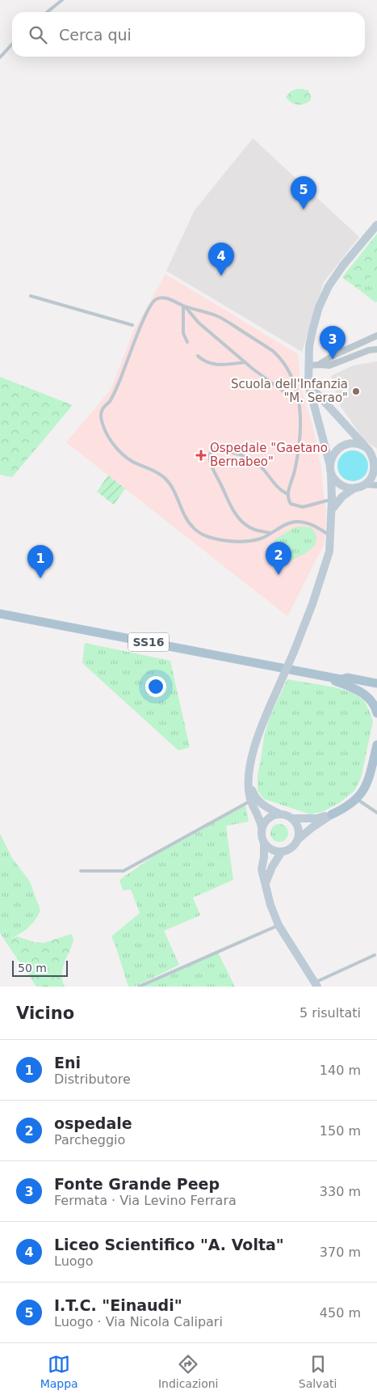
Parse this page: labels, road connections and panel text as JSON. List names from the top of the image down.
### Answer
{
  "streets": {
    "main road": ["SS16"]
  },
  "places": {
    "other": ["Scuola dell'Infanzia \"M. Serao\""],
    "health": ["Ospedale \"Gaetano Bernabeo\""]
  },
  "scale_bar": "50 m",
  "page": {
    "search": "Cerca qui",
    "pins": [
      "5",
      "4",
      "3",
      "2",
      "1"
    ],
    "scale": "50 m",
    "heading": ["Vicino", "5 risultati"],
    "list": [
      {
        "mark": "1",
        "name": "Eni",
        "note": "Distributore",
        "value": "140 m"
      },
      {
        "mark": "2",
        "name": "ospedale",
        "note": "Parcheggio",
        "value": "150 m"
      },
      {
        "mark": "3",
        "name": "Fonte Grande Peep",
        "note": "Fermata · Via Levino Ferrara",
        "value": "330 m"
      },
      {
        "mark": "4",
        "name": "Liceo Scientifico \"A. Volta\"",
        "note": "Luogo",
        "value": "370 m"
      },
      {
        "mark": "5",
        "name": "I.T.C. \"Einaudi\"",
        "note": "Luogo · Via Nicola Calipari",
        "value": "450 m"
      }
    ],
    "nav": ["Mappa", "Indicazioni", "Salvati"]
  }
}
